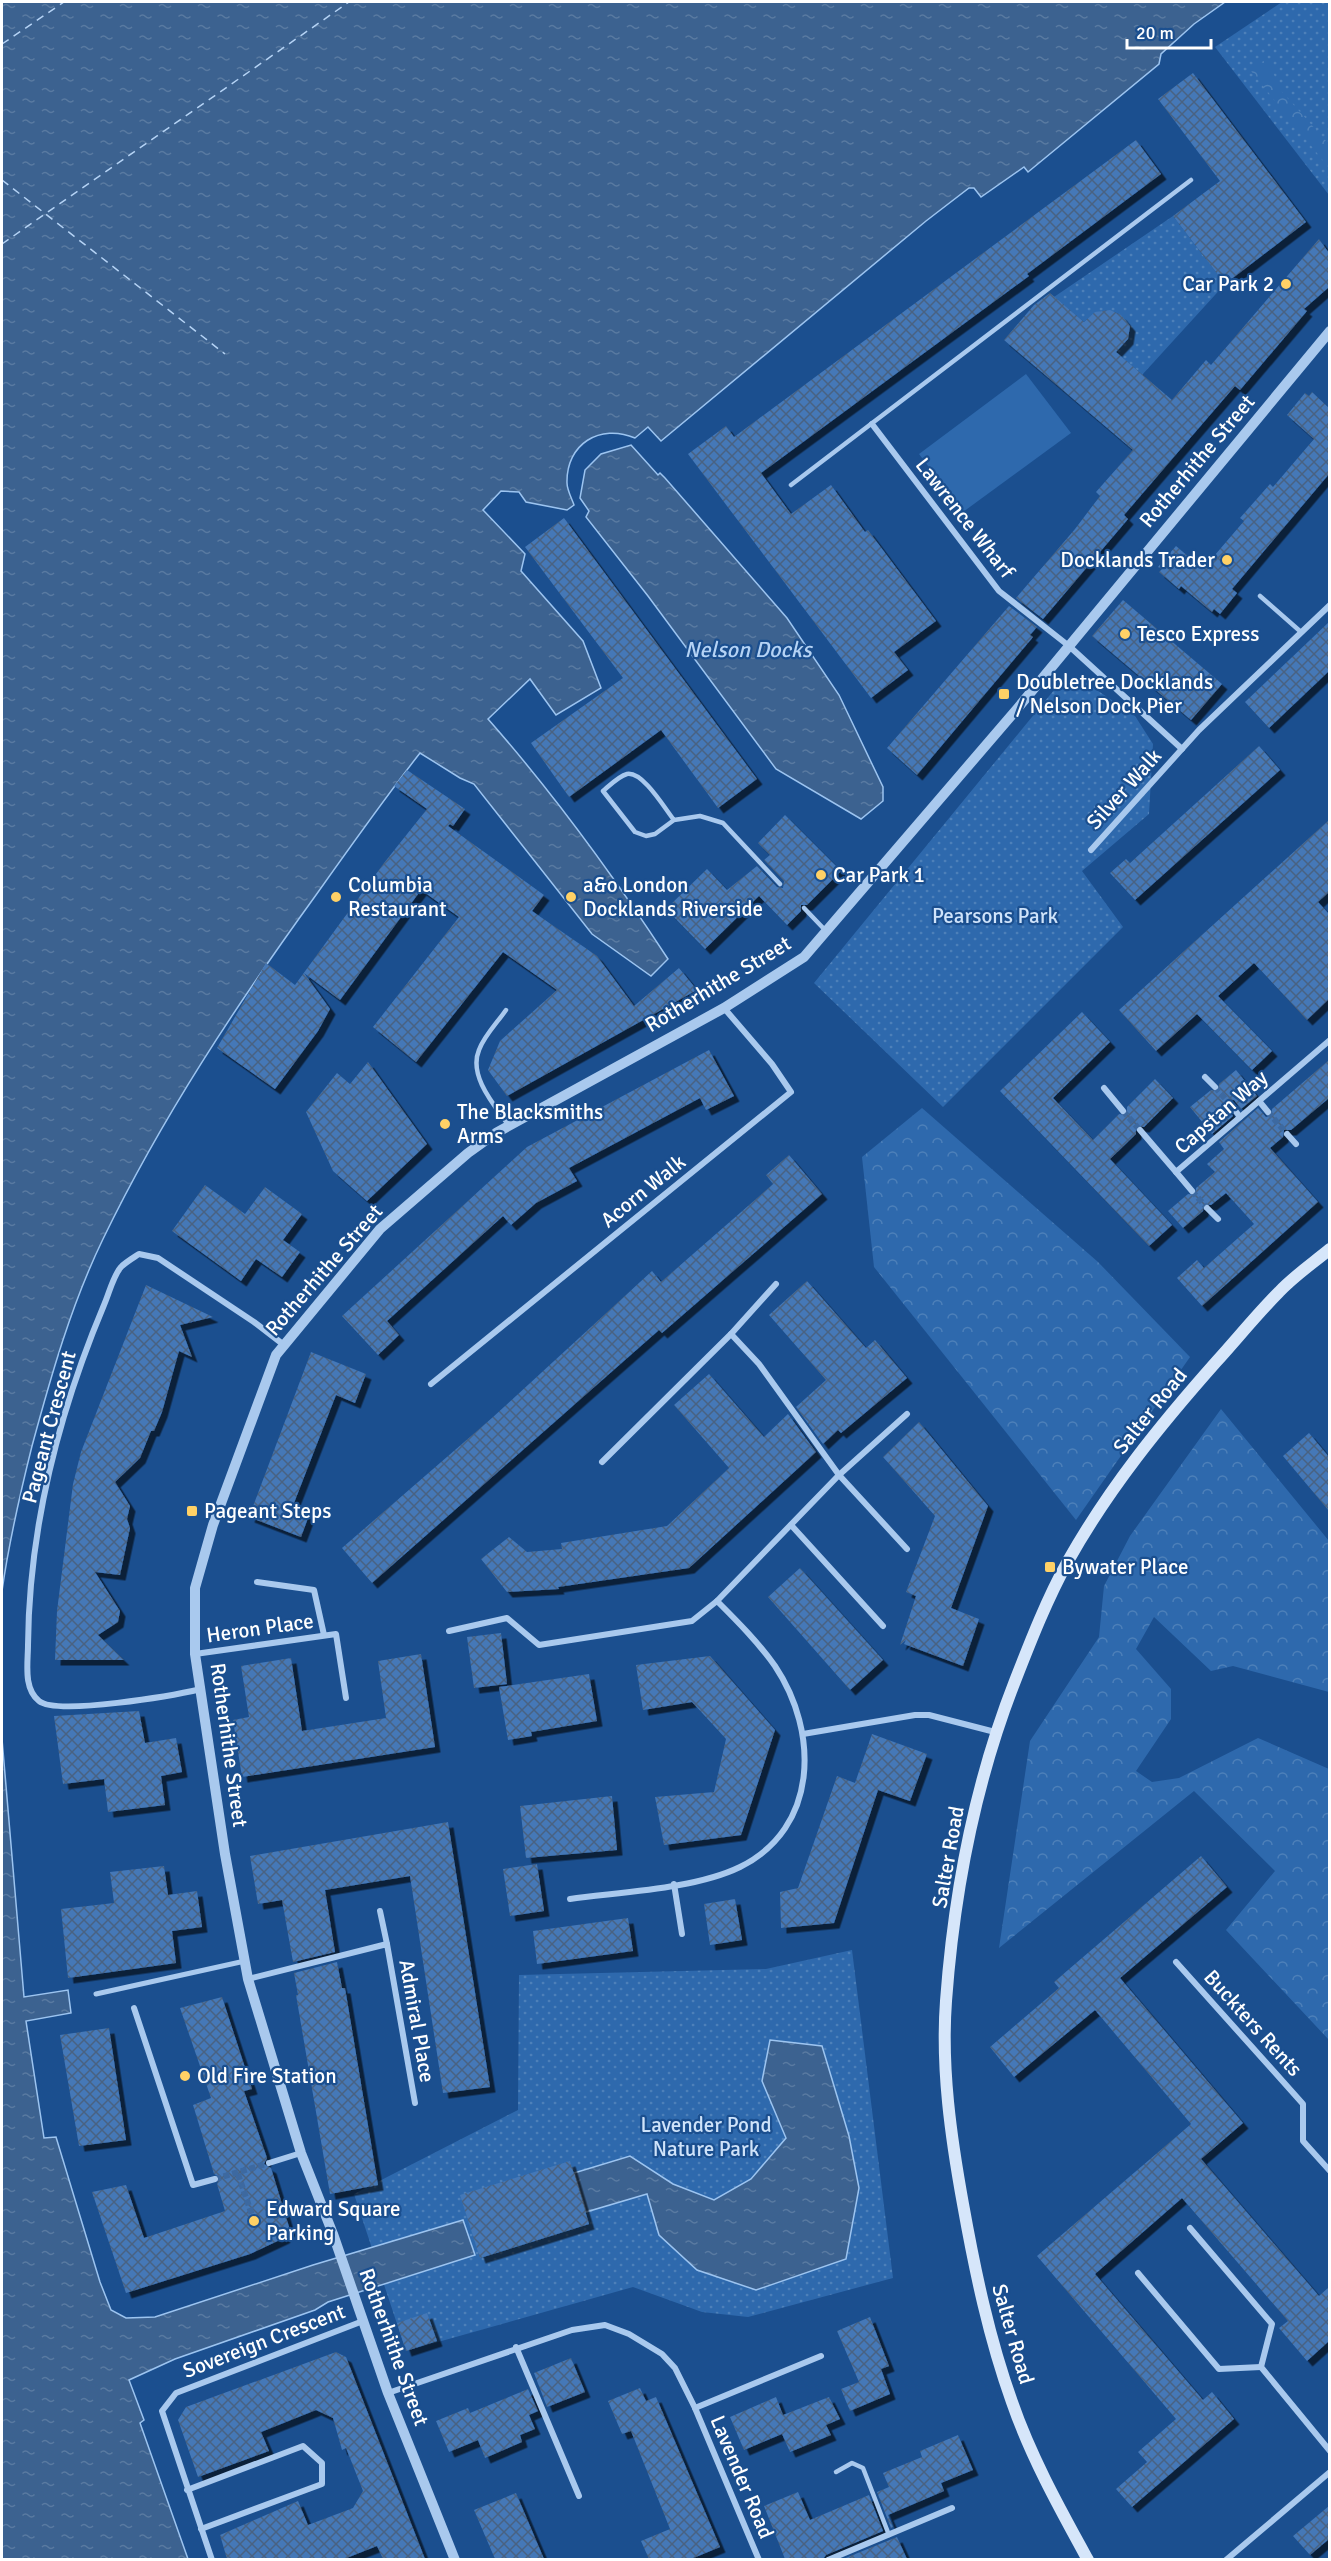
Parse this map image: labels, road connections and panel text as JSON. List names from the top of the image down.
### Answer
{
  "streets": {
    "main road": ["Salter Road"],
    "street": [
      "Rotherhithe Street",
      "Lawrence Wharf",
      "Silver Walk",
      "Capstan Way",
      "Acorn Walk",
      "Pageant Crescent",
      "Heron Place",
      "Admiral Place",
      "Buckters Rents",
      "Sovereign Crescent",
      "Lavender Road"
    ]
  },
  "crossings": [
    ["Rotherhithe Street", "Lawrence Wharf"],
    ["Rotherhithe Street", "Silver Walk"],
    ["Rotherhithe Street", "Acorn Walk"],
    ["Rotherhithe Street", "Pageant Crescent"],
    ["Rotherhithe Street", "Heron Place"],
    ["Rotherhithe Street", "Admiral Place"],
    ["Rotherhithe Street", "Sovereign Crescent"],
    ["Rotherhithe Street", "Lavender Road"],
    ["Lawrence Wharf", "Silver Walk"]
  ],
  "water": ["Nelson Docks"],
  "parks": ["Pearsons Park", "Lavender Pond Nature Park"],
  "places": {
    "other": [
      "Car Park 2",
      "Docklands Trader",
      "Tesco Express",
      "Car Park 1",
      "Columbia Restaurant",
      "a&o London Docklands Riverside",
      "The Blacksmiths Arms",
      "Old Fire Station",
      "Edward Square Parking"
    ],
    "transit": ["Doubletree Docklands / Nelson Dock Pier", "Pageant Steps", "Bywater Place"]
  },
  "scale_bar": "20 m"
}
